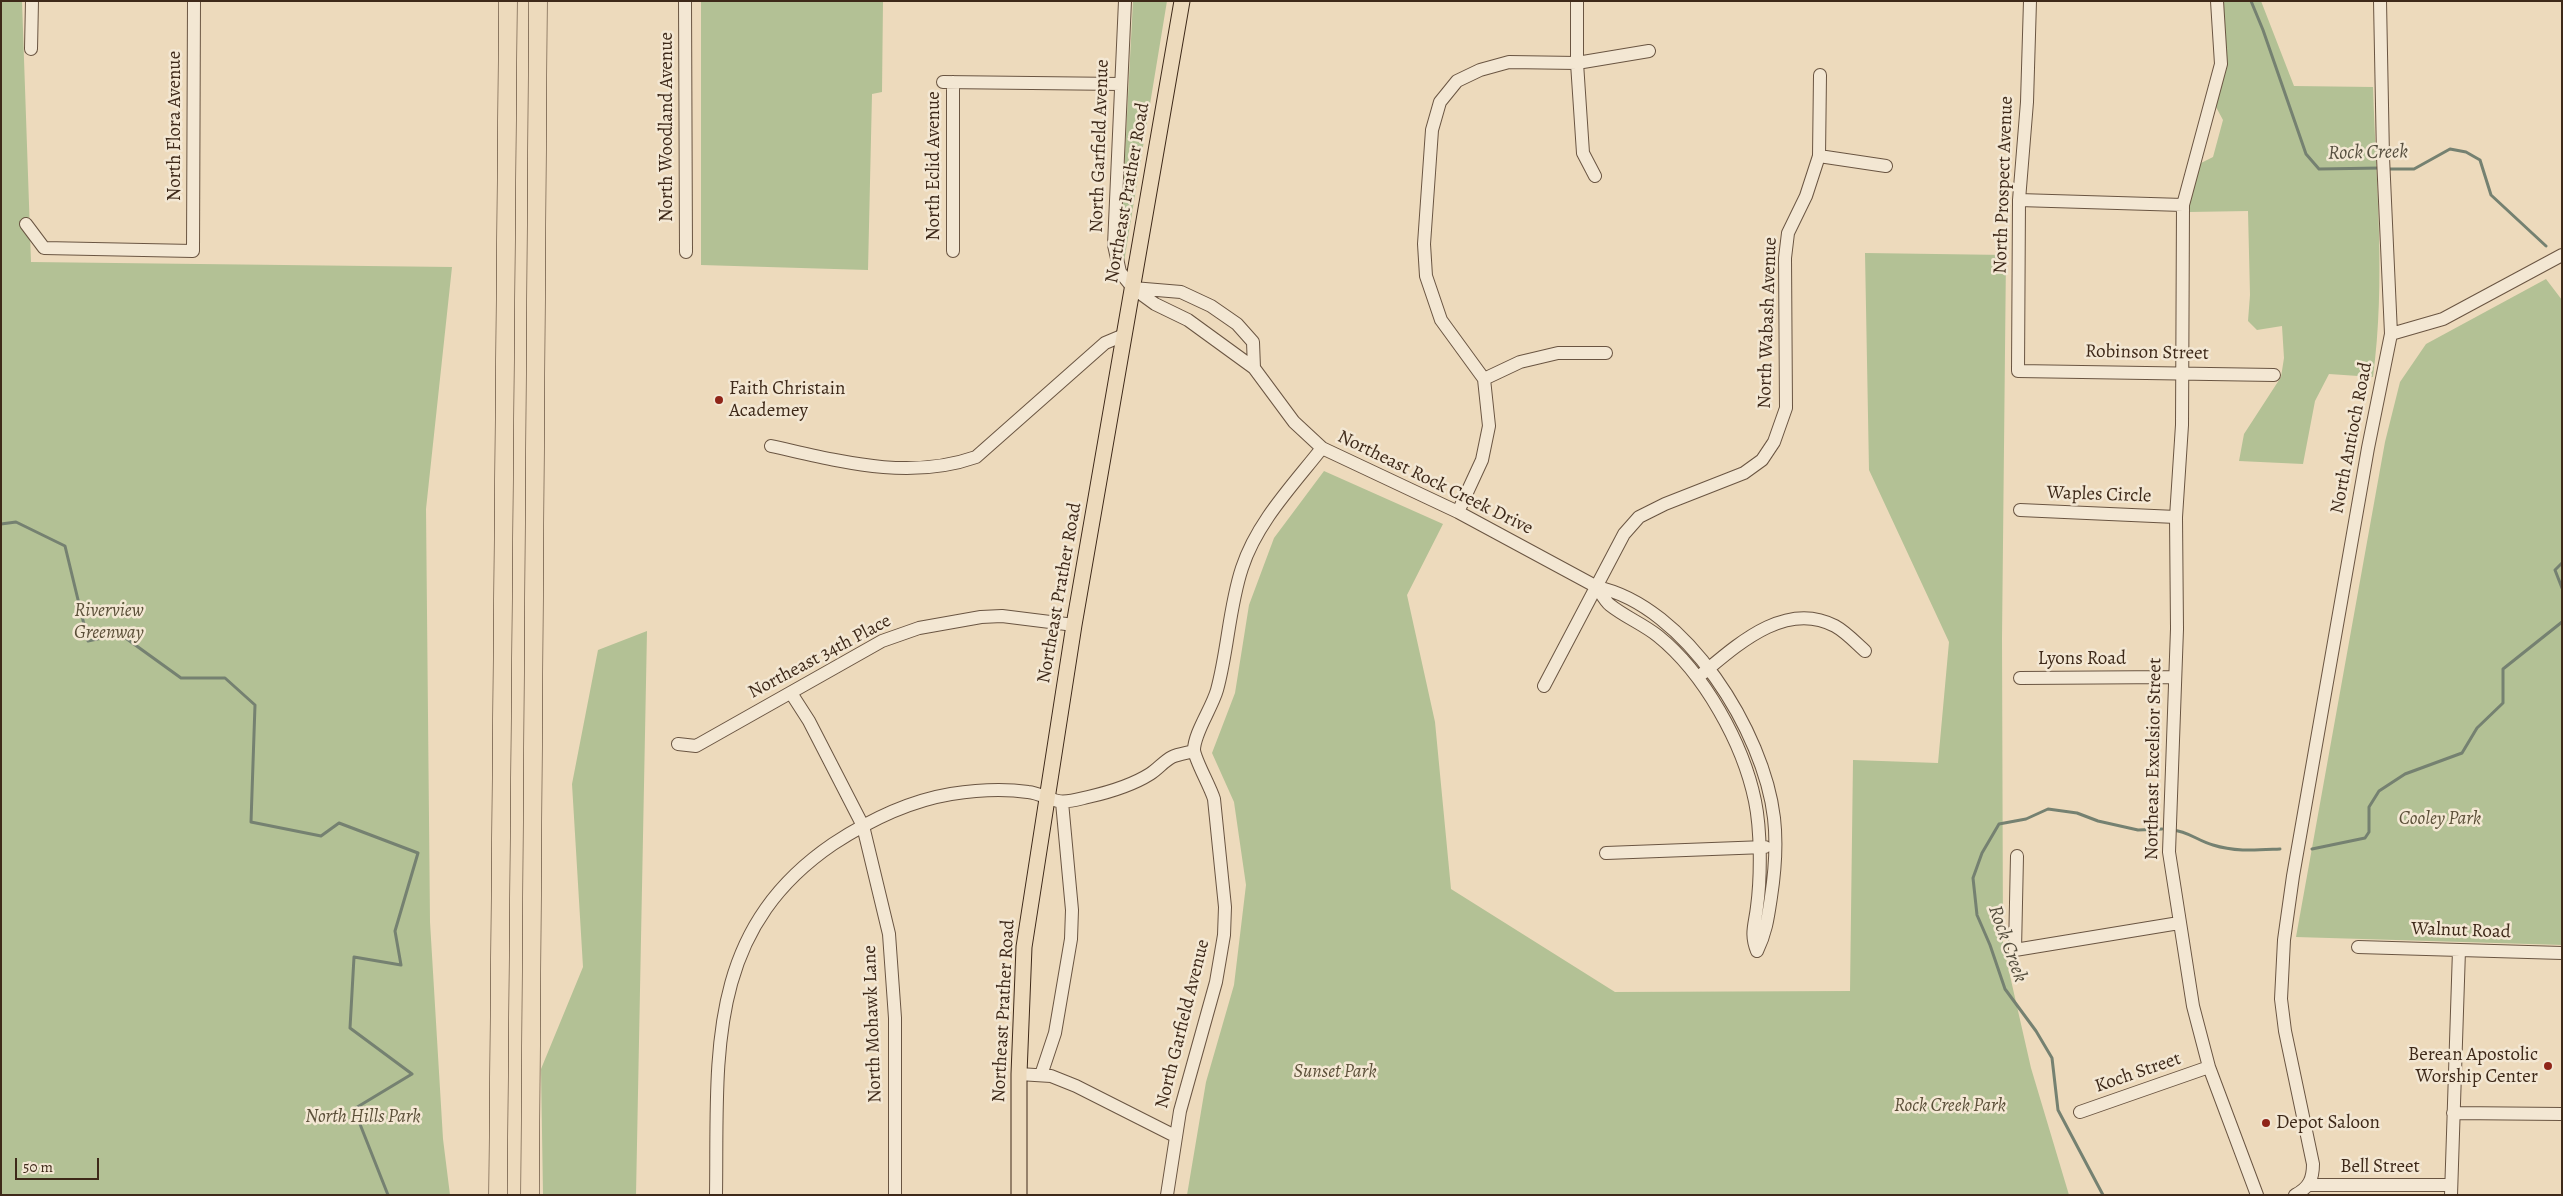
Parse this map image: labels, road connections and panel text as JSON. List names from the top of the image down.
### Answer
{
  "streets": {
    "main road": ["Northeast Prather Road"],
    "street": [
      "North Flora Avenue",
      "North Woodland Avenue",
      "North Garfield Avenue",
      "North Eclid Avenue",
      "North Prospect Avenue",
      "North Wabash Avenue",
      "Robinson Street",
      "North Antioch Road",
      "Northeast Rock Creek Drive",
      "Waples Circle",
      "Northeast 34th Place",
      "Lyons Road",
      "Northeast Excelsior Street",
      "Walnut Road",
      "North Mohawk Lane",
      "Koch Street",
      "Bell Street"
    ]
  },
  "crossings": [
    ["North Garfield Avenue", "North Eclid Avenue"],
    ["North Garfield Avenue", "Northeast Prather Road"],
    ["North Garfield Avenue", "Northeast Rock Creek Drive"],
    ["North Prospect Avenue", "Robinson Street"],
    ["Northeast Prather Road", "Northeast Rock Creek Drive"],
    ["Northeast Prather Road", "Northeast 34th Place"],
    ["North Wabash Avenue", "Northeast Rock Creek Drive"],
    ["Robinson Street", "Northeast Excelsior Street"],
    ["North Antioch Road", "Bell Street"],
    ["Waples Circle", "Northeast Excelsior Street"],
    ["Northeast 34th Place", "North Mohawk Lane"],
    ["Lyons Road", "Northeast Excelsior Street"],
    ["Northeast Excelsior Street", "Koch Street"]
  ],
  "water": ["Rock Creek"],
  "parks": [
    "Riverview Greenway",
    "Cooley Park",
    "Sunset Park",
    "Rock Creek Park",
    "North Hills Park"
  ],
  "places": ["Faith Christain Academey", "Berean Apostolic Worship Center", "Depot Saloon"],
  "scale_bar": "50 m"
}
